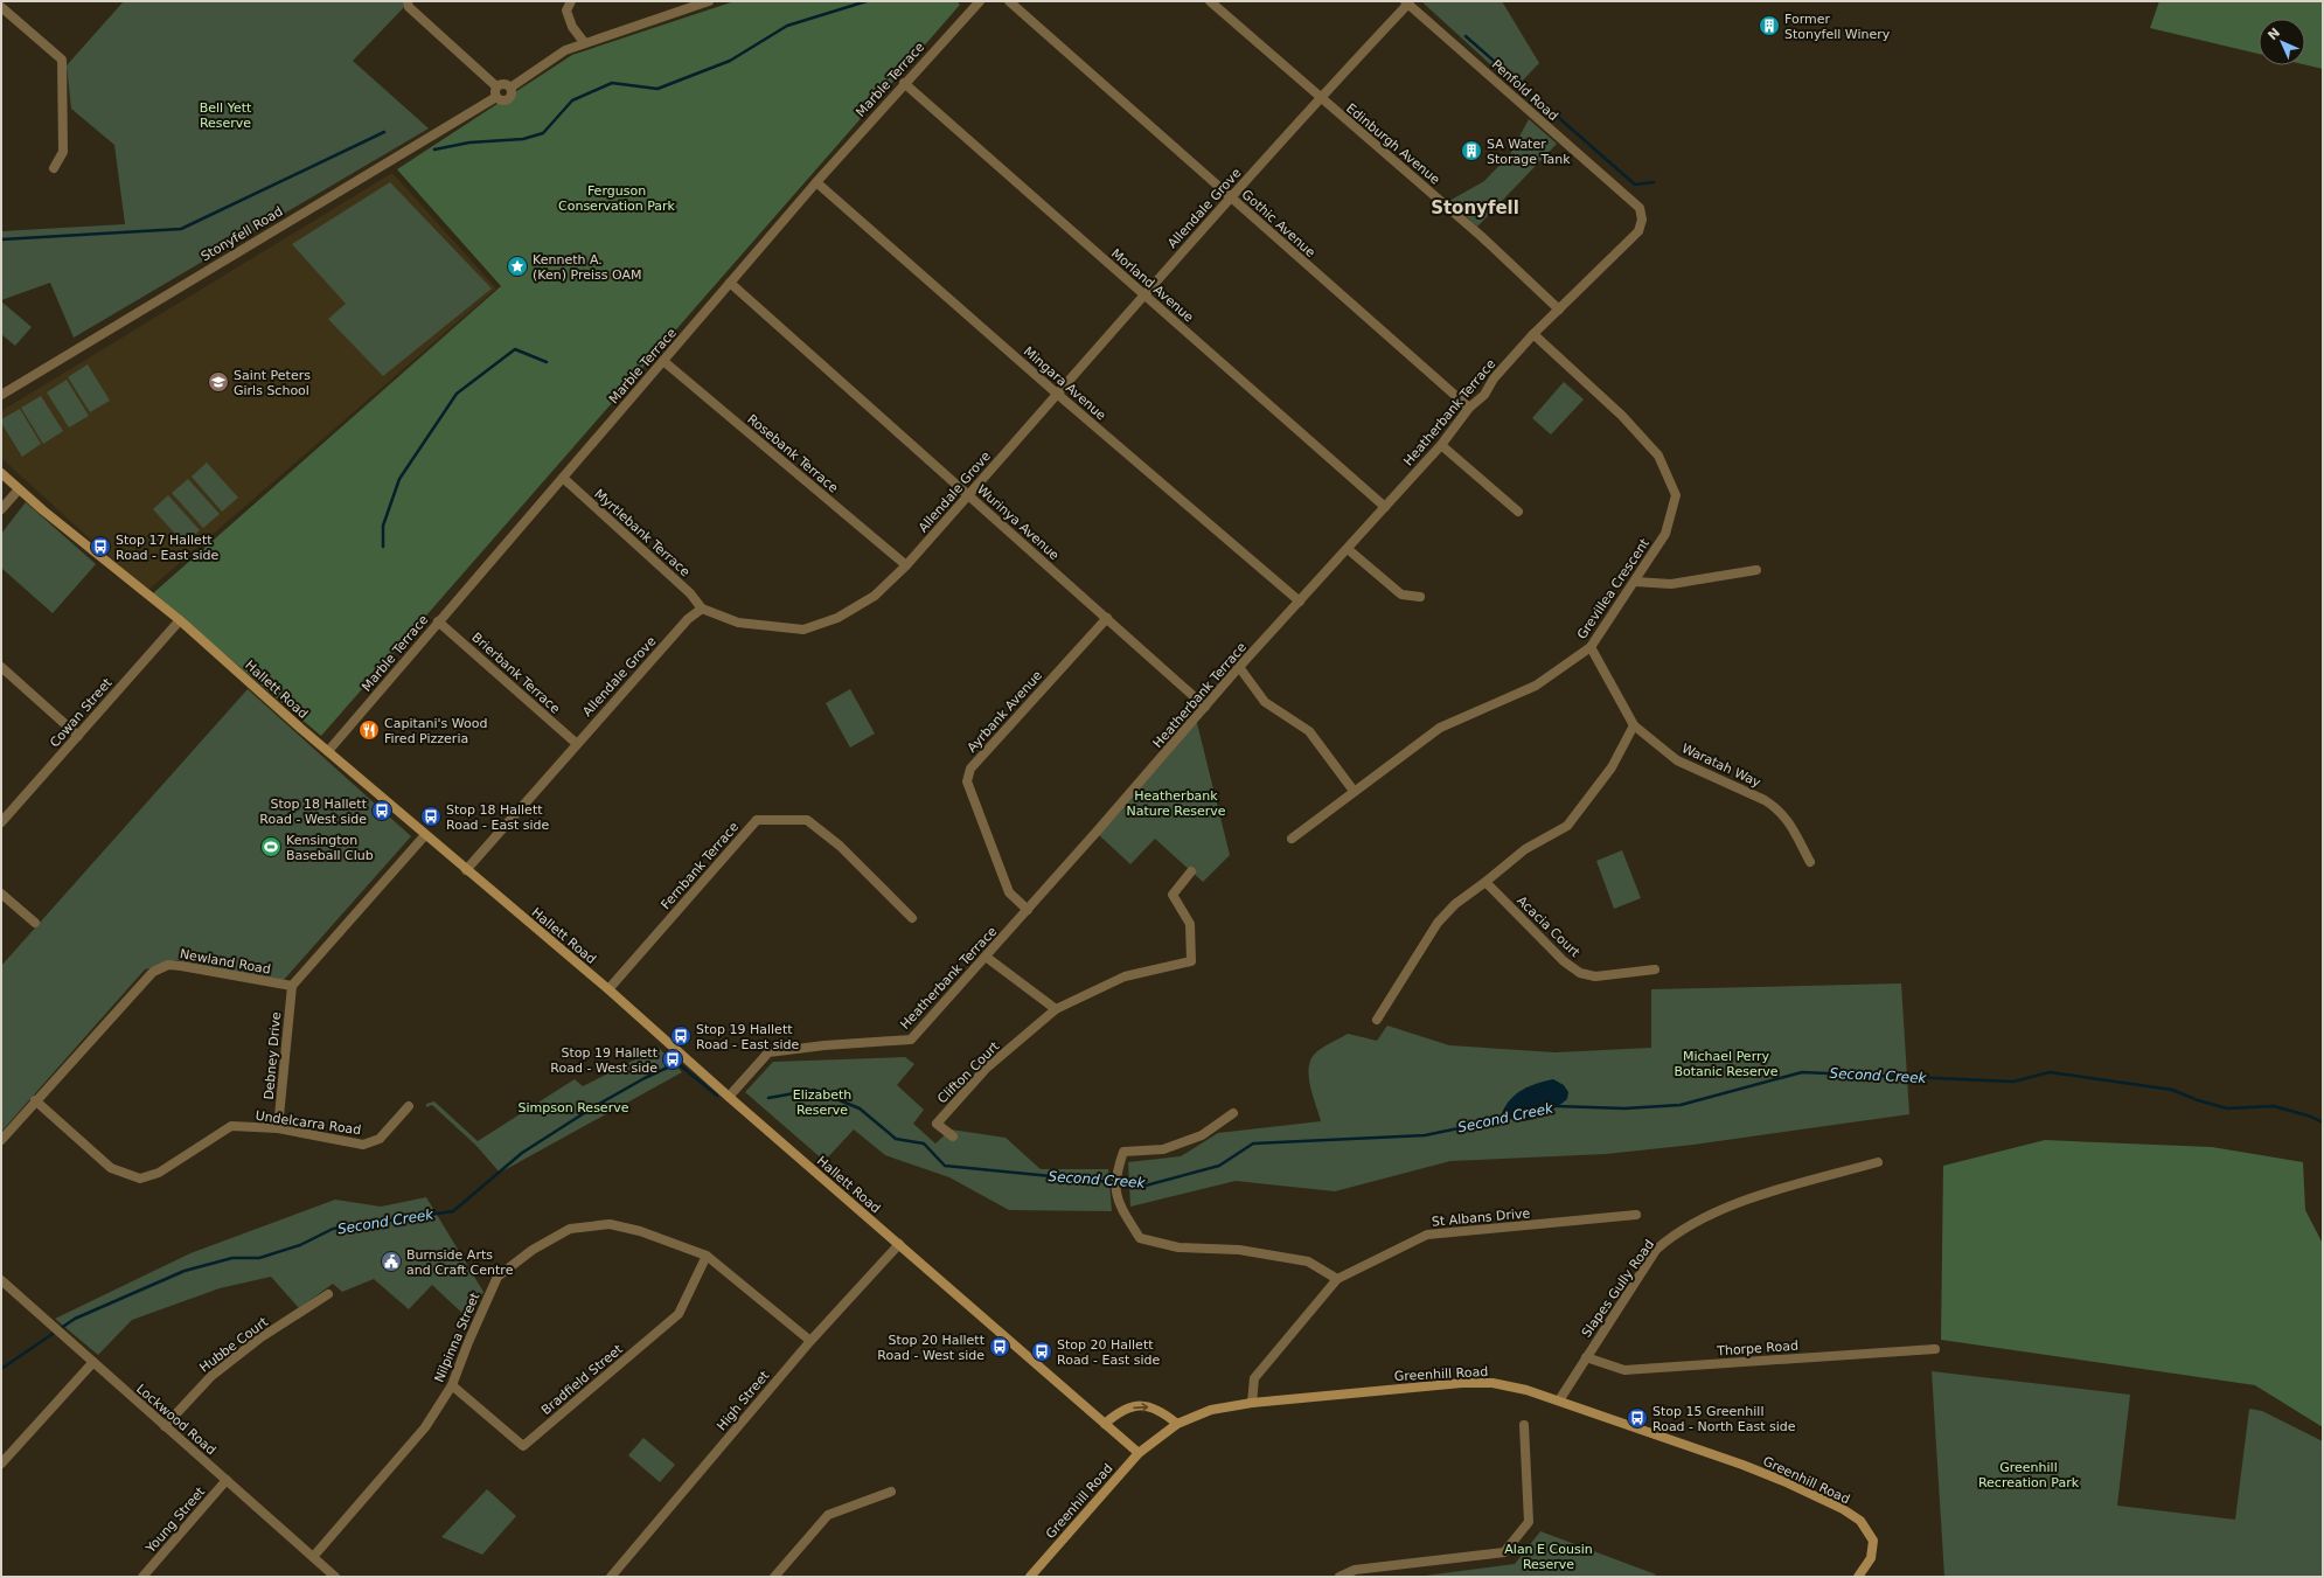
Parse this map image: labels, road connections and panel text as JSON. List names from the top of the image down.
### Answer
{
  "streets": {
    "main road": ["Hallett Road", "Greenhill Road"],
    "street": [
      "Marble Terrace",
      "Penfold Road",
      "Edinburgh Avenue",
      "Allendale Grove",
      "Gothic Avenue",
      "Stonyfell Road",
      "Morland Avenue",
      "Mingara Avenue",
      "Heatherbank Terrace",
      "Rosebank Terrace",
      "Wurinya Avenue",
      "Myrtlebank Terrace",
      "Grevillea Crescent",
      "Brierbank Terrace",
      "Ayrbank Avenue",
      "Cowan Street",
      "Waratah Way",
      "Fernbank Terrace",
      "Acacia Court",
      "Newland Road",
      "Debney Drive",
      "Clifton Court",
      "Undelcarra Road",
      "St Albans Drive",
      "Slapes Gully Road",
      "Nilpinna Street",
      "Hubbe Court",
      "Thorpe Road",
      "Bradfield Street",
      "High Street",
      "Lockwood Road",
      "Young Street"
    ]
  },
  "crossings": [
    ["Marble Terrace", "Morland Avenue"],
    ["Marble Terrace", "Mingara Avenue"],
    ["Marble Terrace", "Rosebank Terrace"],
    ["Marble Terrace", "Wurinya Avenue"],
    ["Marble Terrace", "Myrtlebank Terrace"],
    ["Marble Terrace", "Brierbank Terrace"],
    ["Marble Terrace", "Hallett Road"],
    ["Penfold Road", "Allendale Grove"],
    ["Penfold Road", "Heatherbank Terrace"],
    ["Edinburgh Avenue", "Allendale Grove"],
    ["Edinburgh Avenue", "Heatherbank Terrace"],
    ["Allendale Grove", "Gothic Avenue"],
    ["Allendale Grove", "Morland Avenue"],
    ["Allendale Grove", "Mingara Avenue"],
    ["Allendale Grove", "Rosebank Terrace"],
    ["Allendale Grove", "Wurinya Avenue"],
    ["Allendale Grove", "Myrtlebank Terrace"],
    ["Allendale Grove", "Brierbank Terrace"],
    ["Allendale Grove", "Hallett Road"],
    ["Gothic Avenue", "Heatherbank Terrace"],
    ["Morland Avenue", "Heatherbank Terrace"],
    ["Mingara Avenue", "Heatherbank Terrace"],
    ["Heatherbank Terrace", "Wurinya Avenue"],
    ["Heatherbank Terrace", "Grevillea Crescent"],
    ["Heatherbank Terrace", "Hallett Road"],
    ["Heatherbank Terrace", "Ayrbank Avenue"],
    ["Wurinya Avenue", "Ayrbank Avenue"],
    ["Grevillea Crescent", "Waratah Way"],
    ["Hallett Road", "Cowan Street"],
    ["Hallett Road", "Fernbank Terrace"],
    ["Hallett Road", "Greenhill Road"],
    ["Hallett Road", "High Street"],
    ["Newland Road", "Debney Drive"],
    ["Newland Road", "Undelcarra Road"],
    ["Debney Drive", "Undelcarra Road"],
    ["Slapes Gully Road", "Thorpe Road"],
    ["Slapes Gully Road", "Greenhill Road"],
    ["Nilpinna Street", "Bradfield Street"],
    ["Nilpinna Street", "High Street"],
    ["Nilpinna Street", "Lockwood Road"],
    ["Hubbe Court", "Lockwood Road"],
    ["Lockwood Road", "Young Street"]
  ],
  "districts": ["Stonyfell"],
  "water": ["Second Creek"],
  "parks": [
    "Bell Yett Reserve",
    "Ferguson Conservation Park",
    "Heatherbank Nature Reserve",
    "Michael Perry Botanic Reserve",
    "Elizabeth Reserve",
    "Simpson Reserve",
    "Greenhill Recreation Park",
    "Alan E Cousin Reserve"
  ],
  "places": {
    "building": ["Former Stonyfell Winery", "SA Water Storage Tank"],
    "place": ["Kenneth A. (Ken) Preiss OAM"],
    "school or university": ["Saint Peters Girls School"],
    "bus stop": [
      "Stop 17 Hallett Road - East side",
      "Stop 18 Hallett Road - West side",
      "Stop 18 Hallett Road - East side",
      "Stop 19 Hallett Road - East side",
      "Stop 19 Hallett Road - West side",
      "Stop 20 Hallett Road - West side",
      "Stop 20 Hallett Road - East side",
      "Stop 15 Greenhill Road - North East side"
    ],
    "restaurant": ["Capitani's Wood Fired Pizzeria"],
    "sports": ["Kensington Baseball Club"],
    "public building": ["Burnside Arts and Craft Centre"]
  },
  "north": "top left"
}
